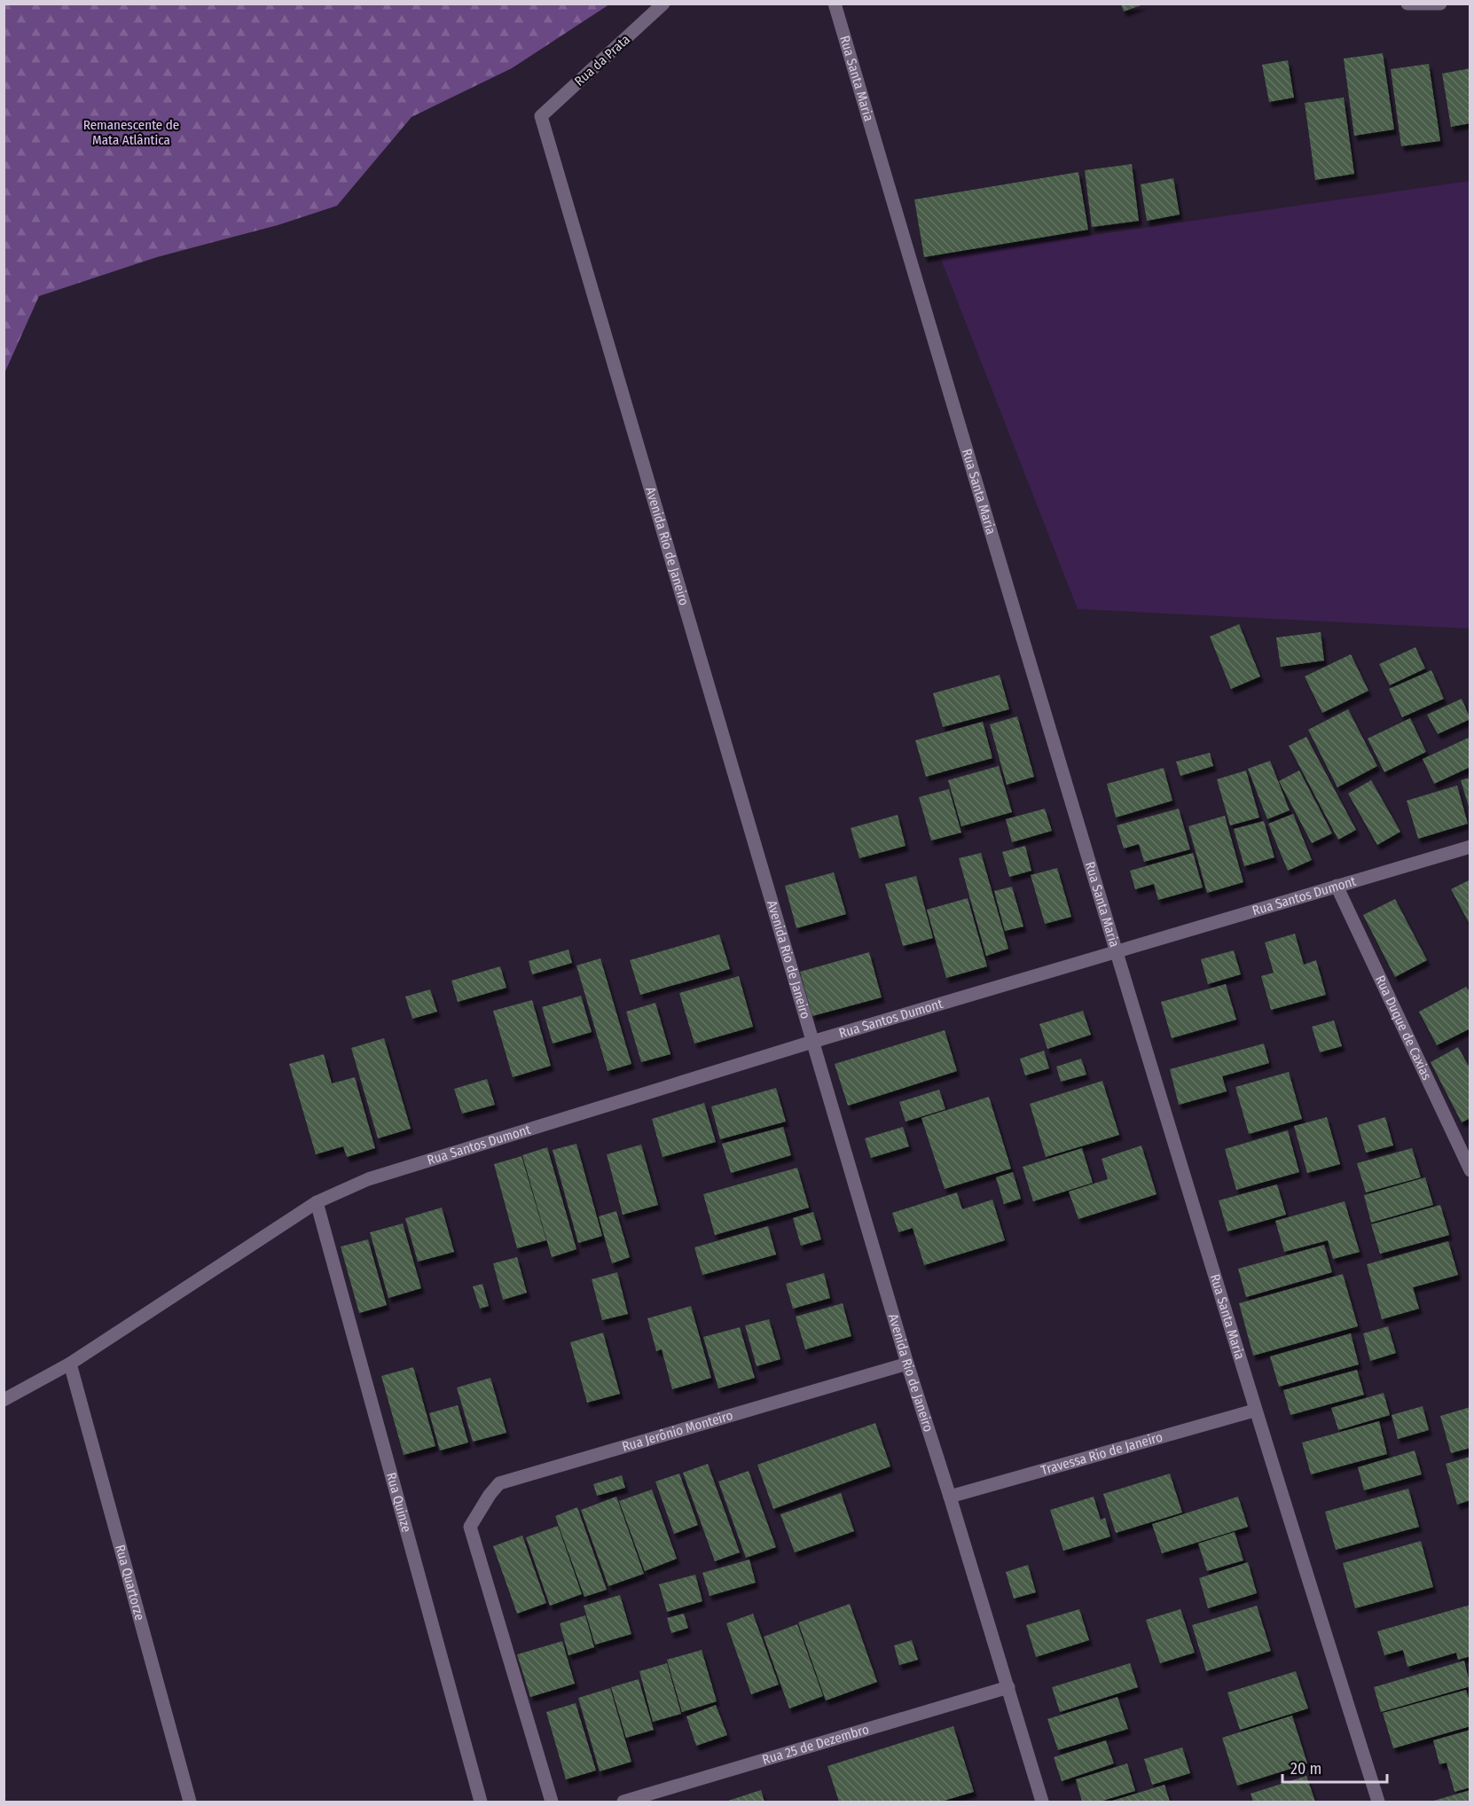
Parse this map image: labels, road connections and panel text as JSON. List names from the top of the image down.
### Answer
{
  "streets": {
    "street": [
      "Rua da Prata",
      "Rua Santa Maria",
      "Avenida Rio de Janeiro",
      "Rua Santos Dumont",
      "Rua Duque de Caxias",
      "Rua Jerônio Monteiro",
      "Travessa Rio de Janeiro",
      "Rua Quinze",
      "Rua Quartorze",
      "Rua 25 de Dezembro"
    ]
  },
  "crossings": [
    ["Rua da Prata", "Avenida Rio de Janeiro"],
    ["Rua Santa Maria", "Rua Santos Dumont"],
    ["Rua Santa Maria", "Travessa Rio de Janeiro"],
    ["Avenida Rio de Janeiro", "Rua Santos Dumont"],
    ["Avenida Rio de Janeiro", "Rua Jerônio Monteiro"],
    ["Avenida Rio de Janeiro", "Travessa Rio de Janeiro"],
    ["Avenida Rio de Janeiro", "Rua 25 de Dezembro"],
    ["Rua Santos Dumont", "Rua Duque de Caxias"],
    ["Rua Santos Dumont", "Rua Quinze"],
    ["Rua Santos Dumont", "Rua Quartorze"]
  ],
  "parks": ["Remanescente de Mata Atlântica"],
  "scale_bar": "20 m"
}
